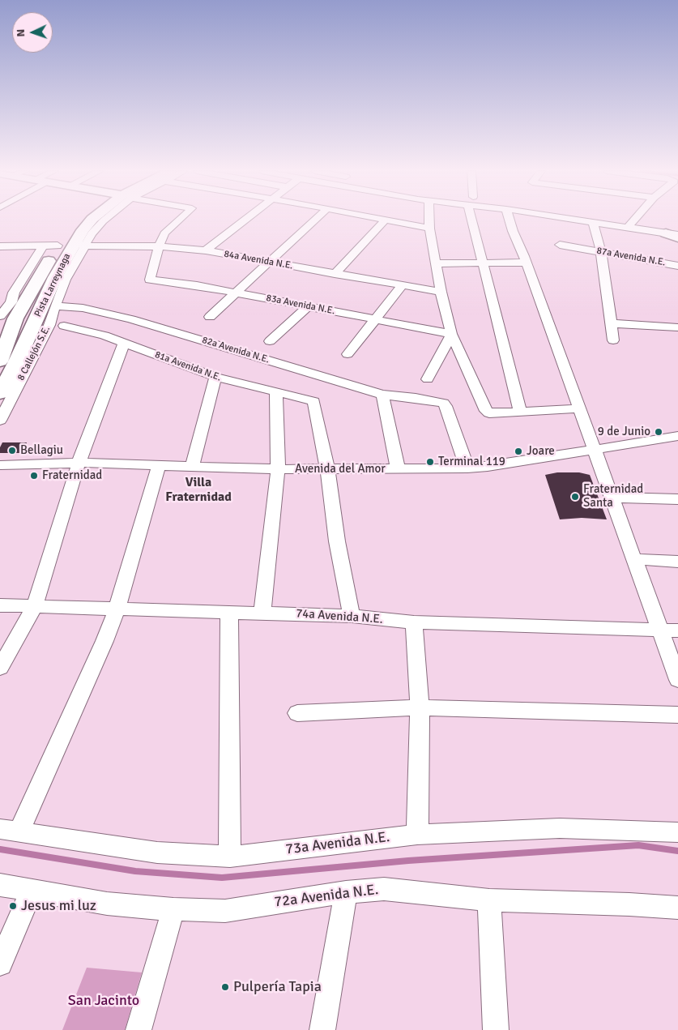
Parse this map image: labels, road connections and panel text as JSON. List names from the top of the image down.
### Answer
{
  "streets": {
    "main road": ["Pista Larreynaga"],
    "street": [
      "87a Avenida N.E.",
      "84a Avenida N.E.",
      "83a Avenida N.E.",
      "82a Avenida N.E.",
      "8 Callejón S.E.",
      "81a Avenida N.E.",
      "Avenida del Amor",
      "74a Avenida N.E.",
      "73a Avenida N.E.",
      "72a Avenida N.E."
    ]
  },
  "crossings": [
    ["84a Avenida N.E.", "Pista Larreynaga"],
    ["84a Avenida N.E.", "8 Callejón S.E."],
    ["Pista Larreynaga", "8 Callejón S.E."],
    ["82a Avenida N.E.", "8 Callejón S.E."],
    ["82a Avenida N.E.", "Avenida del Amor"],
    ["81a Avenida N.E.", "Avenida del Amor"]
  ],
  "districts": ["Villa Fraternidad"],
  "parks": ["San Jacinto"],
  "places": [
    "9 de Junio",
    "Bellagiu",
    "Joare",
    "Terminal 119",
    "Fraternidad",
    "Fraternidad Santa",
    "Jesus mi luz",
    "Pulpería Tapia"
  ],
  "north": "left"
}
